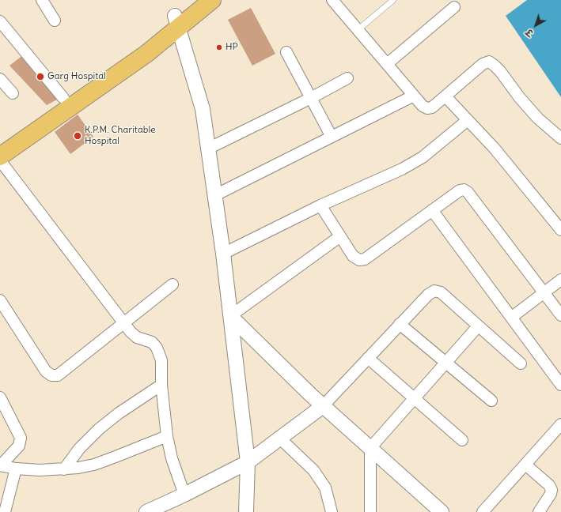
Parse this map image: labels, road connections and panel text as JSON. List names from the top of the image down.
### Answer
{
  "places": ["HP", "Garg Hospital", "K.P.M. Charitable Hospital"],
  "north": "bottom left"
}
